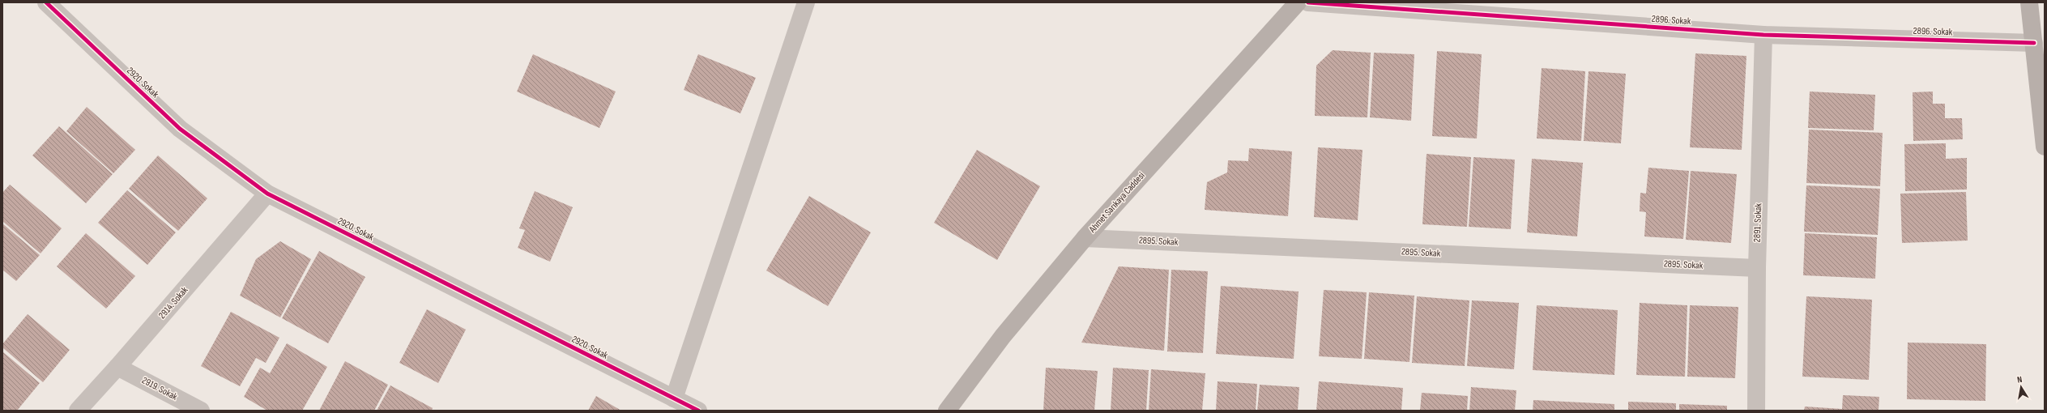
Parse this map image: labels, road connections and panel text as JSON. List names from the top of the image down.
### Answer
{
  "streets": {
    "main road": ["Ahmet Sarıkaya Caddesi"],
    "street": [
      "2896. Sokak",
      "2920. Sokak",
      "2891. Sokak",
      "2895. Sokak",
      "2914. Sokak",
      "2919. Sokak"
    ]
  },
  "crossings": [
    ["2896. Sokak", "2891. Sokak"],
    ["2920. Sokak", "2914. Sokak"],
    ["Ahmet Sarıkaya Caddesi", "2895. Sokak"],
    ["2891. Sokak", "2895. Sokak"],
    ["2914. Sokak", "2919. Sokak"]
  ],
  "north": "top"
}
